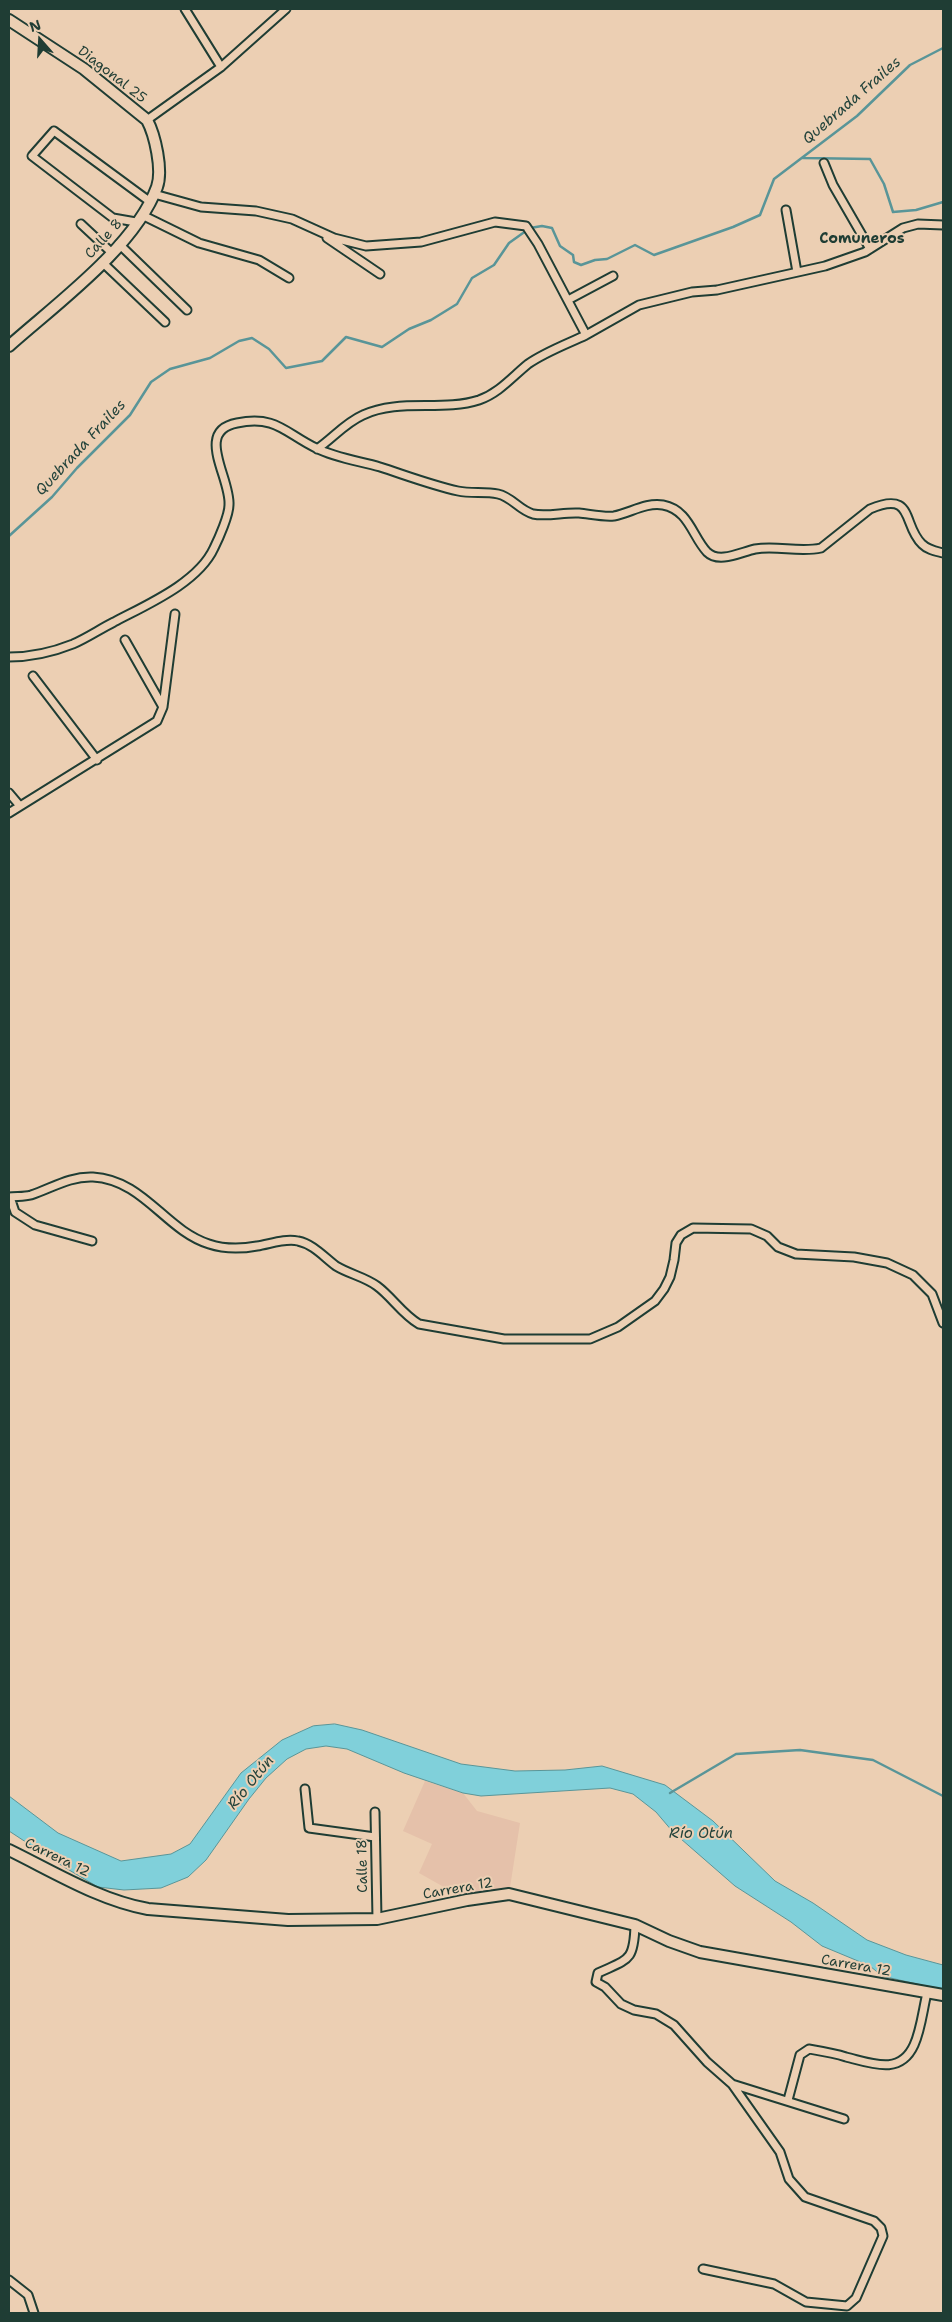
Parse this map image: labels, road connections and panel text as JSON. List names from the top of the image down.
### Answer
{
  "streets": {
    "street": [
      "Diagonal 25",
      "Calle 8",
      "Carrera 12",
      "Calle 18"
    ]
  },
  "crossings": [
    ["Diagonal 25", "Calle 8"],
    ["Carrera 12", "Calle 18"]
  ],
  "districts": ["Comuneros"],
  "water": ["Quebrada Frailes", "Río Otún"],
  "north": "top"
}
